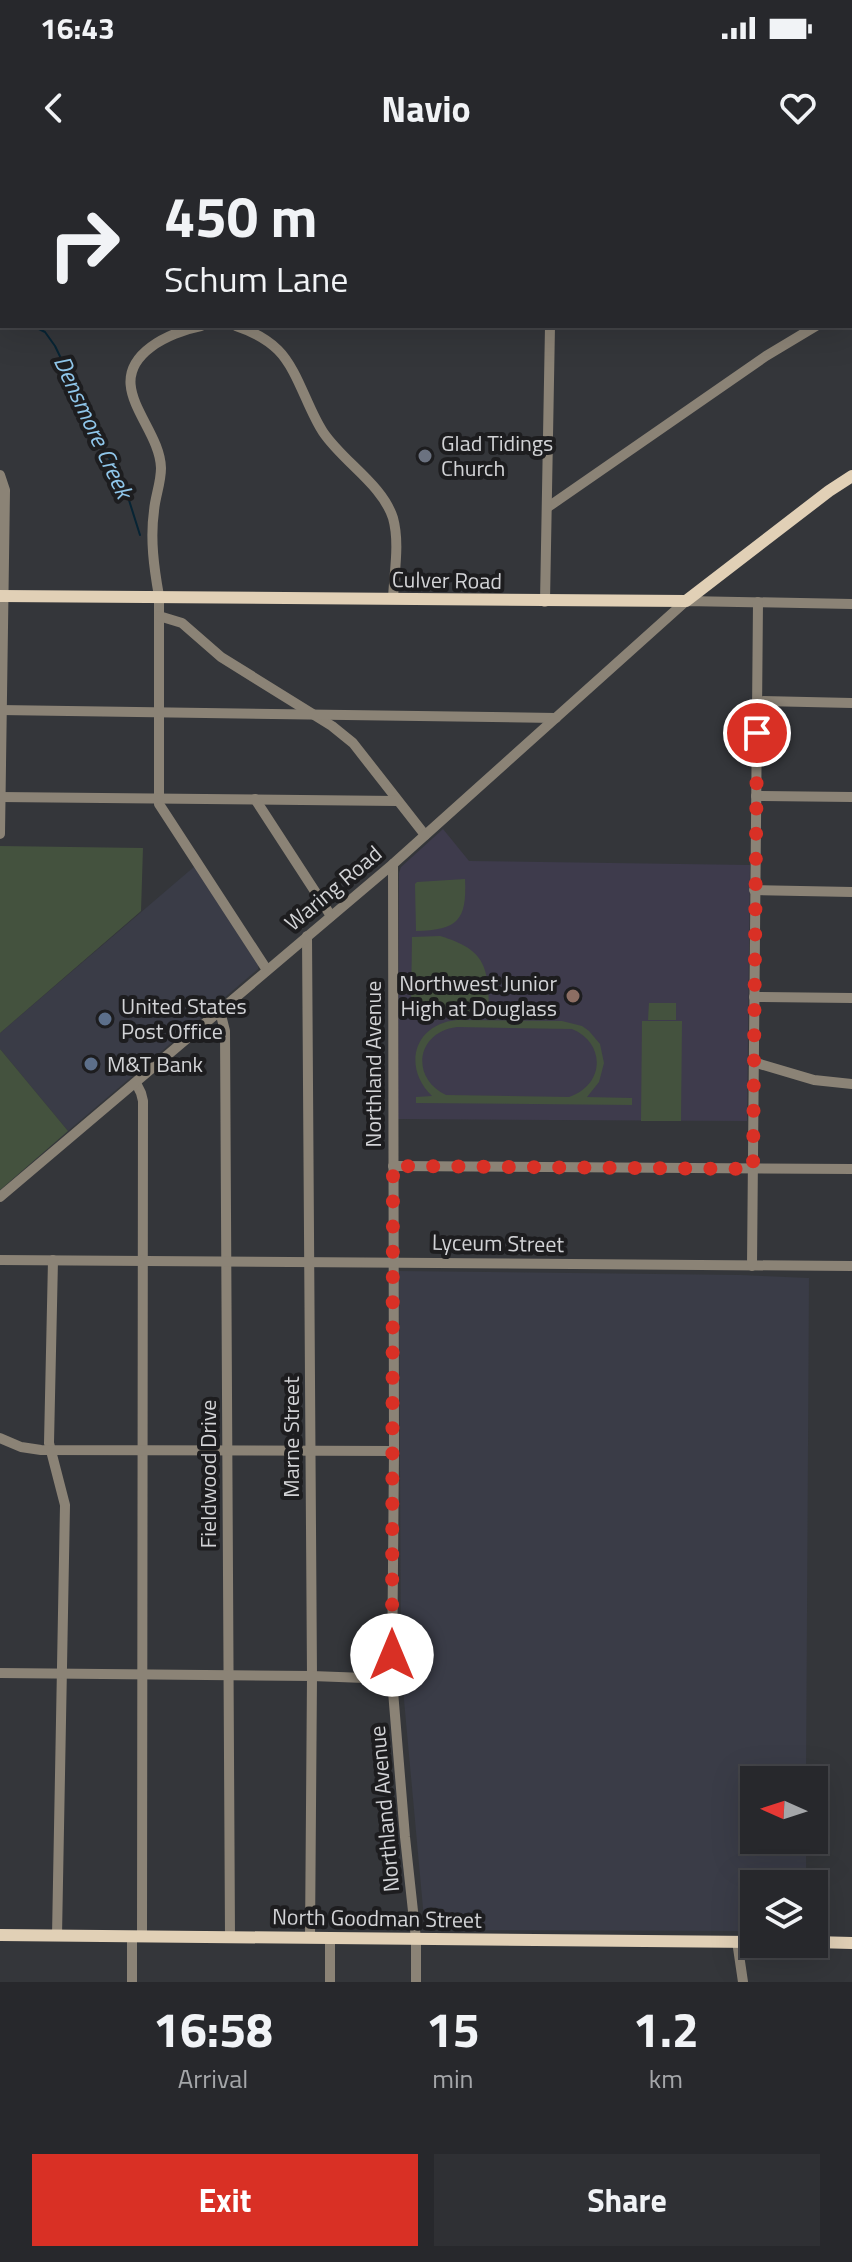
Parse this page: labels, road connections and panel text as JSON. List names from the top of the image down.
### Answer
{
  "streets": {
    "main road": ["Culver Road", "North Goodman Street"],
    "street": [
      "Waring Road",
      "Northland Avenue",
      "Lyceum Street",
      "Marne Street",
      "Fieldwood Drive"
    ]
  },
  "crossings": [
    ["Culver Road", "Waring Road"],
    ["Waring Road", "Northland Avenue"],
    ["Waring Road", "Marne Street"],
    ["Waring Road", "Fieldwood Drive"],
    ["Northland Avenue", "Lyceum Street"],
    ["Northland Avenue", "North Goodman Street"],
    ["Lyceum Street", "Marne Street"],
    ["Lyceum Street", "Fieldwood Drive"],
    ["Marne Street", "North Goodman Street"],
    ["Fieldwood Drive", "North Goodman Street"]
  ],
  "water": ["Densmore Creek"],
  "places": [
    "Glad Tidings Church",
    "Northwest Junior High at Douglass",
    "United States Post Office",
    "M&T Bank"
  ],
  "north": "left",
  "page": {
    "status": "16:43",
    "header": "Navio",
    "turn": ["450 m", "Schum Lane"],
    "eta": [
      "16:58",
      "Arrival",
      "15",
      "min",
      "1.2",
      "km"
    ],
    "buttons": ["Exit", "Share"]
  }
}
